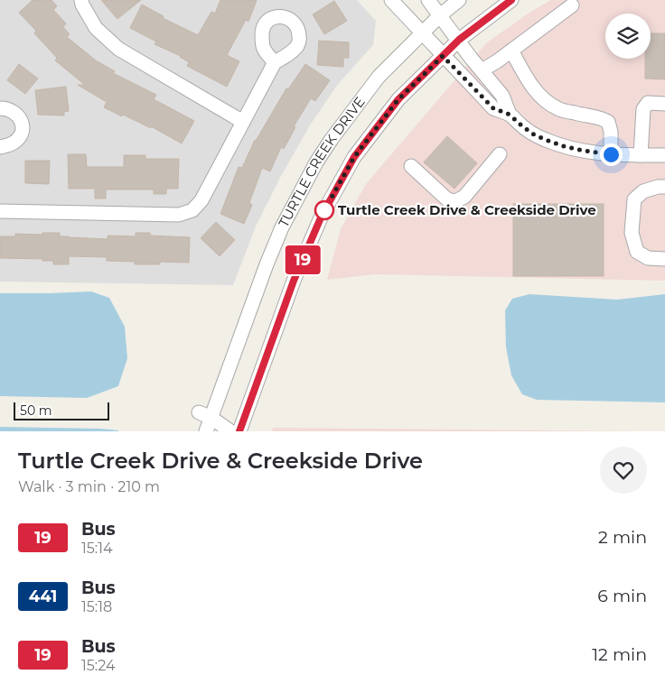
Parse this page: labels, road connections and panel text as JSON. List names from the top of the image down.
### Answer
{
  "streets": {
    "street": ["TURTLE CREEK DRIVE"]
  },
  "places": ["Turtle Creek Drive & Creekside Drive"],
  "lines": ["bus line 19"],
  "scale_bar": "50 m",
  "page": {
    "on_map": "19",
    "scale": "50 m",
    "heading": ["Turtle Creek Drive & Creekside Drive", "Walk · 3 min · 210 m"],
    "list": [
      {
        "mark": "19",
        "name": "Bus",
        "note": "15:14",
        "value": "2 min"
      },
      {
        "mark": "441",
        "name": "Bus",
        "note": "15:18",
        "value": "6 min"
      },
      {
        "mark": "19",
        "name": "Bus",
        "note": "15:24",
        "value": "12 min"
      }
    ]
  }
}
